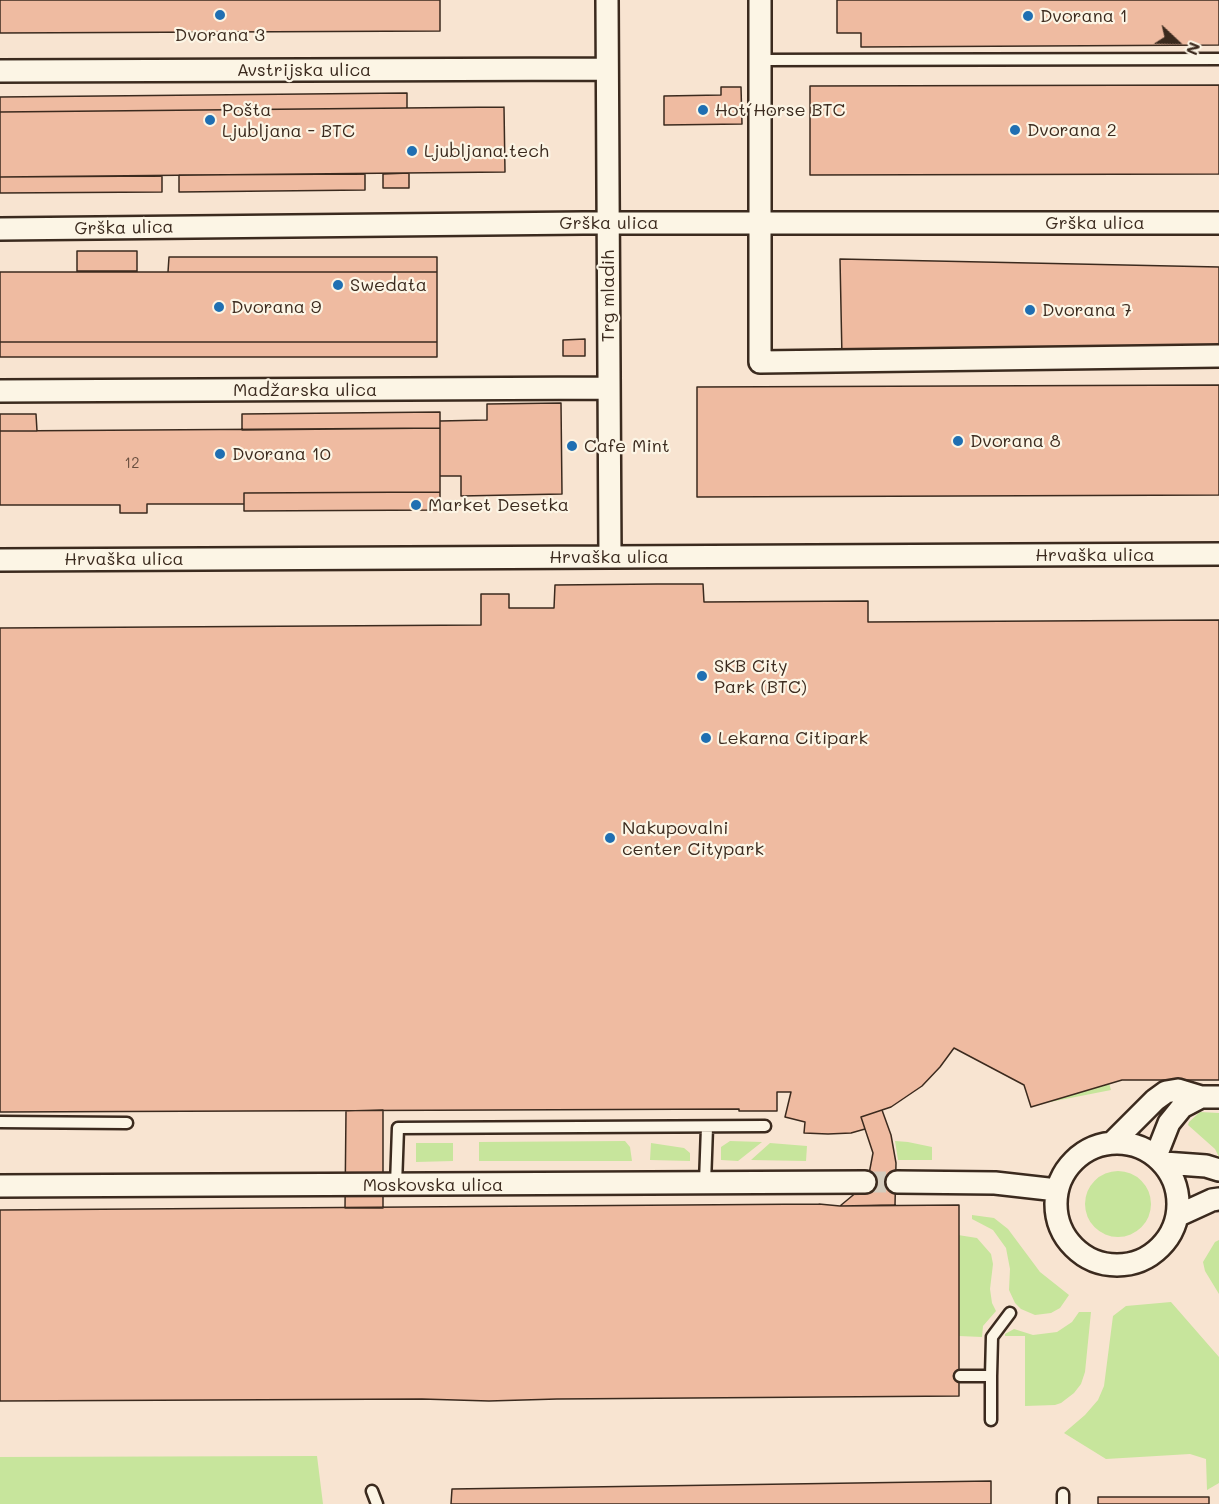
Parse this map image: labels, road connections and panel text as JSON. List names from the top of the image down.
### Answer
{
  "streets": {
    "street": [
      "Avstrijska ulica",
      "Grška ulica",
      "Trg mladih",
      "Madžarska ulica",
      "Hrvaška ulica",
      "Moskovska ulica"
    ]
  },
  "crossings": [
    ["Avstrijska ulica", "Trg mladih"],
    ["Grška ulica", "Trg mladih"],
    ["Trg mladih", "Madžarska ulica"],
    ["Trg mladih", "Hrvaška ulica"]
  ],
  "places": [
    "Dvorana 3",
    "Dvorana 1",
    "Hot´Horse BTC",
    "Pošta Ljubljana - BTC",
    "Dvorana 2",
    "Ljubljana.tech",
    "Swedata",
    "Dvorana 9",
    "Dvorana 7",
    "Dvorana 8",
    "Cafe Mint",
    "Dvorana 10",
    "Market Desetka",
    "SKB City Park (BTC)",
    "Lekarna Citipark",
    "Nakupovalni center Citypark"
  ],
  "house_numbers": ["12"],
  "north": "right"
}
